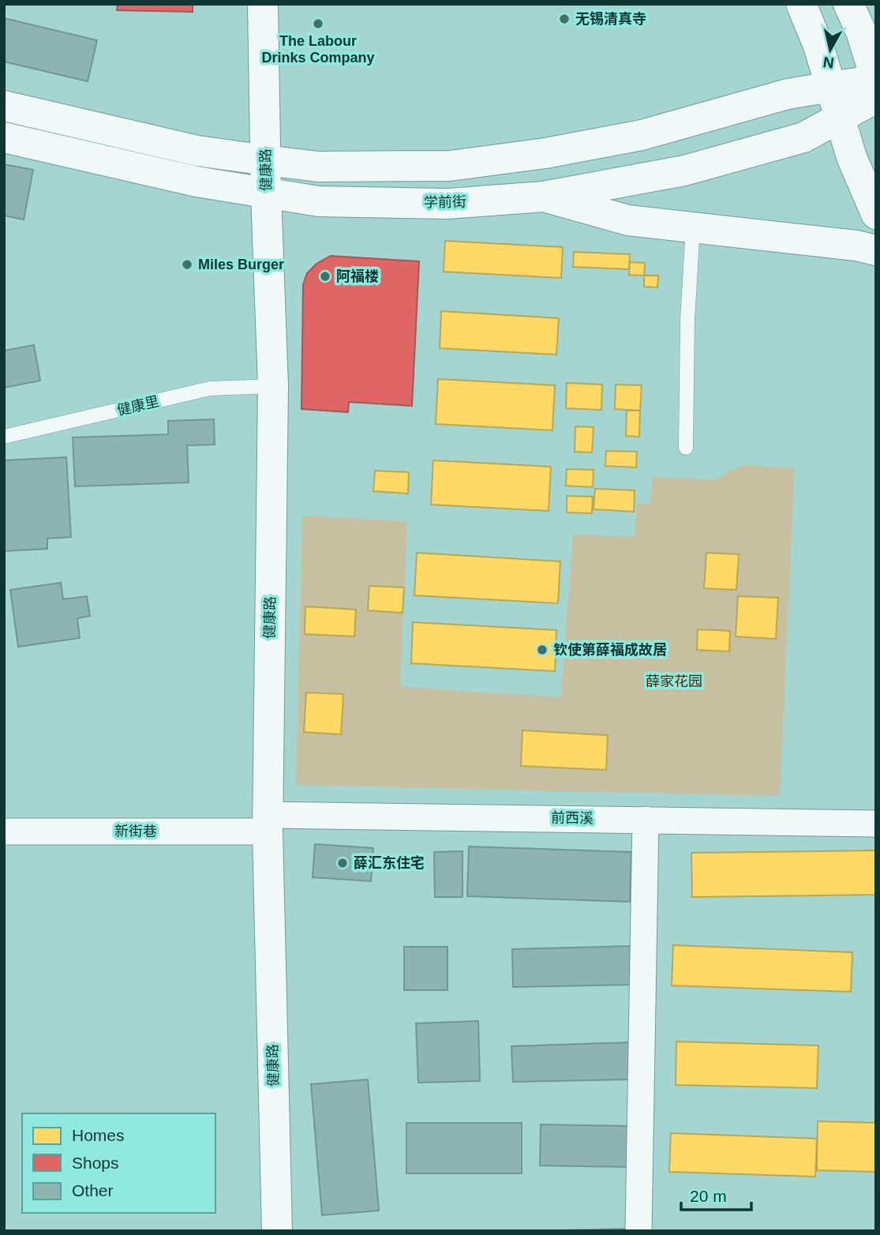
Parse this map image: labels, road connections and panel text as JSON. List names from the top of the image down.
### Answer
{
  "streets": {
    "main road": ["健康路", "学前街"],
    "street": ["前西溪", "新街巷"],
    "lane": ["健康里"]
  },
  "crossings": [
    ["健康路", "学前街"],
    ["健康路", "健康里"],
    ["健康路", "前西溪"],
    ["健康路", "新街巷"],
    ["前西溪", "新街巷"]
  ],
  "parks": ["薛家花园"],
  "places": [
    "无锡清真寺",
    "The Labour Drinks Company",
    "Miles Burger",
    "阿福楼",
    "钦使第薛福成故居",
    "薛汇东住宅"
  ],
  "legend": ["Homes", "Shops", "Other"],
  "scale_bar": "20 m",
  "north": "bottom"
}
